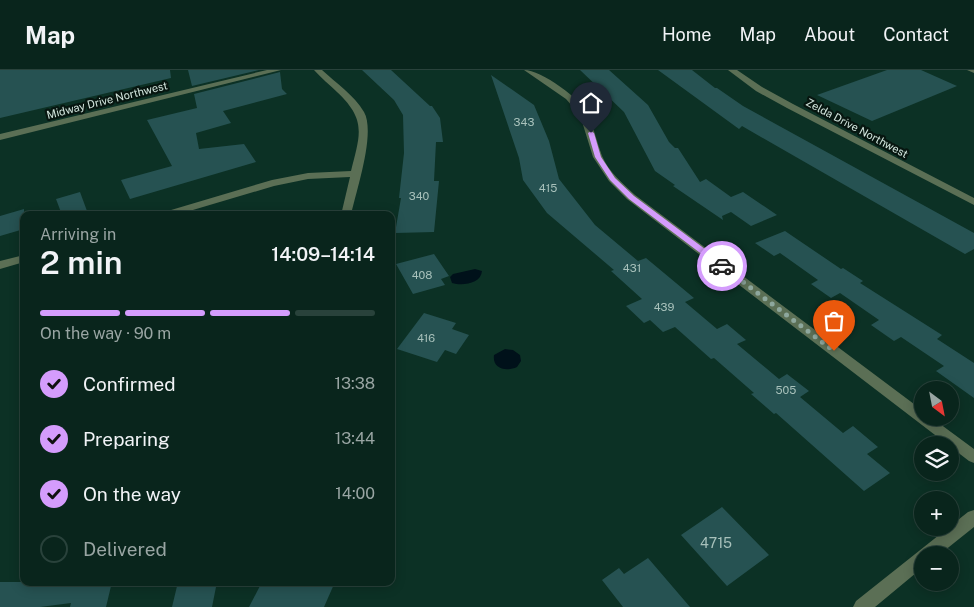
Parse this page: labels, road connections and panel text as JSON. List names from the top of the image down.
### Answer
{
  "streets": {
    "street": ["Midway Drive Northwest", "Zelda Drive Northwest"]
  },
  "house_numbers": [
    "343",
    "415",
    "340",
    "431",
    "408",
    "439",
    "416",
    "505",
    "4715"
  ],
  "north": "bottom right",
  "page": {
    "header": "Map",
    "nav": [
      "Home",
      "Map",
      "About",
      "Contact"
    ],
    "heading": ["2 min", "Arriving in", "14:09–14:14"],
    "bar": "On the way · 90 m",
    "list": [
      ["Confirmed", "13:38"],
      ["Preparing", "13:44"],
      ["On the way", "14:00"],
      "Delivered"
    ],
    "map_buttons": ["+", "−"]
  }
}
